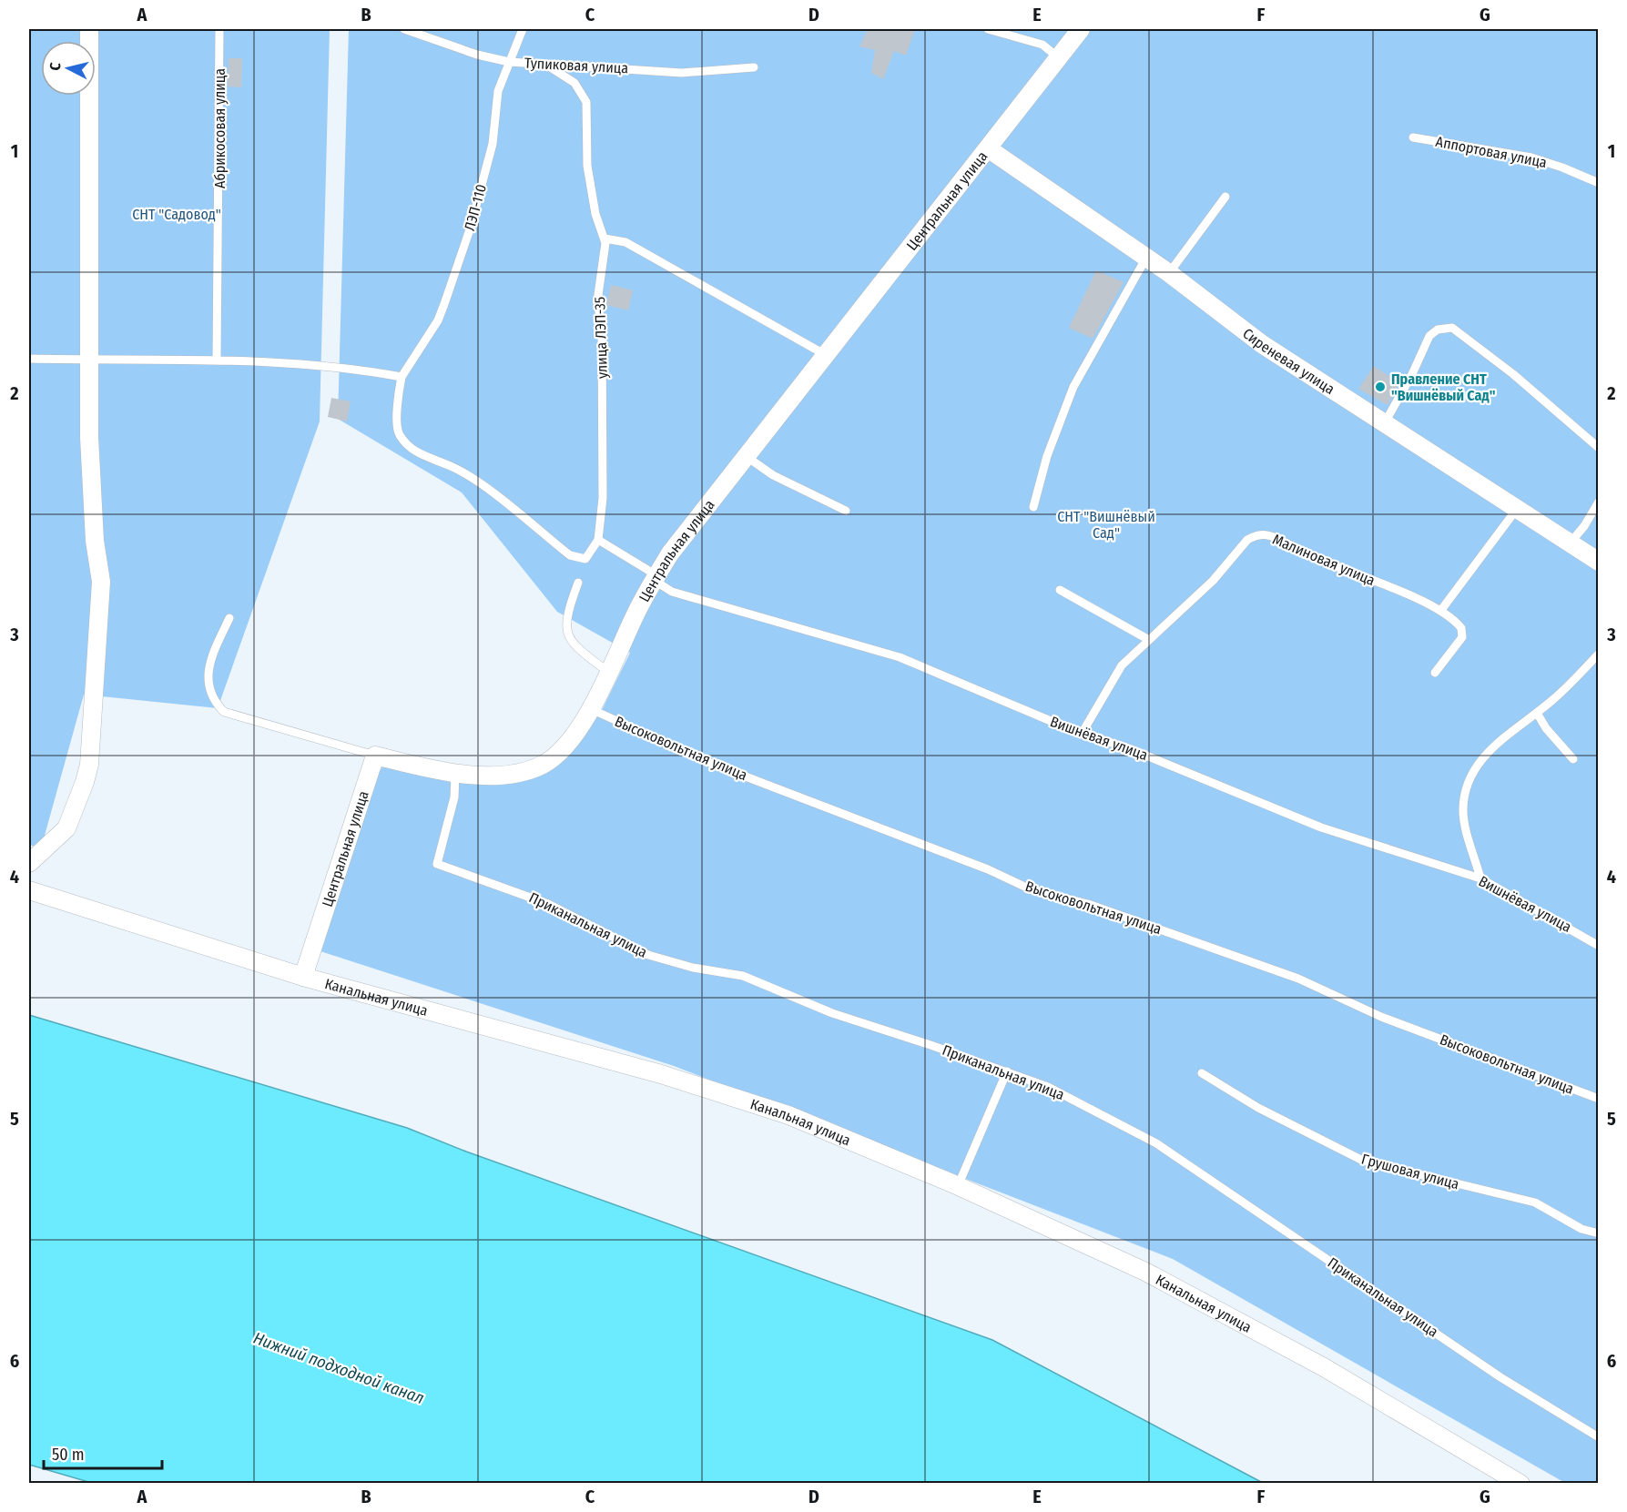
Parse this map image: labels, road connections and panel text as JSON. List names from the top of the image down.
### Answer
{
  "streets": {
    "street": ["Центральная улица", "Сиреневая улица", "Канальная улица"],
    "lane": [
      "Тупиковая улица",
      "Абрикосовая улица",
      "Аппортовая улица",
      "ЛЭП-110",
      "улица ЛЭП-35",
      "Малиновая улица",
      "Вишнёвая улица",
      "Высоковольтная улица",
      "Приканальная улица",
      "Грушовая улица"
    ]
  },
  "crossings": [
    ["Тупиковая улица", "ЛЭП-110"],
    ["Тупиковая улица", "улица ЛЭП-35"],
    ["Центральная улица", "Сиреневая улица"],
    ["Центральная улица", "Вишнёвая улица"],
    ["Центральная улица", "Высоковольтная улица"],
    ["Центральная улица", "Приканальная улица"],
    ["Центральная улица", "Канальная улица"],
    ["улица ЛЭП-35", "Вишнёвая улица"],
    ["Малиновая улица", "Вишнёвая улица"]
  ],
  "water": ["Нижний подходной канал"],
  "parks": ["СНТ \"Садовод\"", "СНТ \"Вишнёвый Сад\""],
  "places": ["Правление СНТ \"Вишнёвый Сад\""],
  "scale_bar": "50 m",
  "north": "left",
  "grid": {
    "columns": [
      "A",
      "B",
      "C",
      "D",
      "E",
      "F",
      "G"
    ],
    "rows": [
      "1",
      "2",
      "3",
      "4",
      "5",
      "6"
    ]
  }
}
